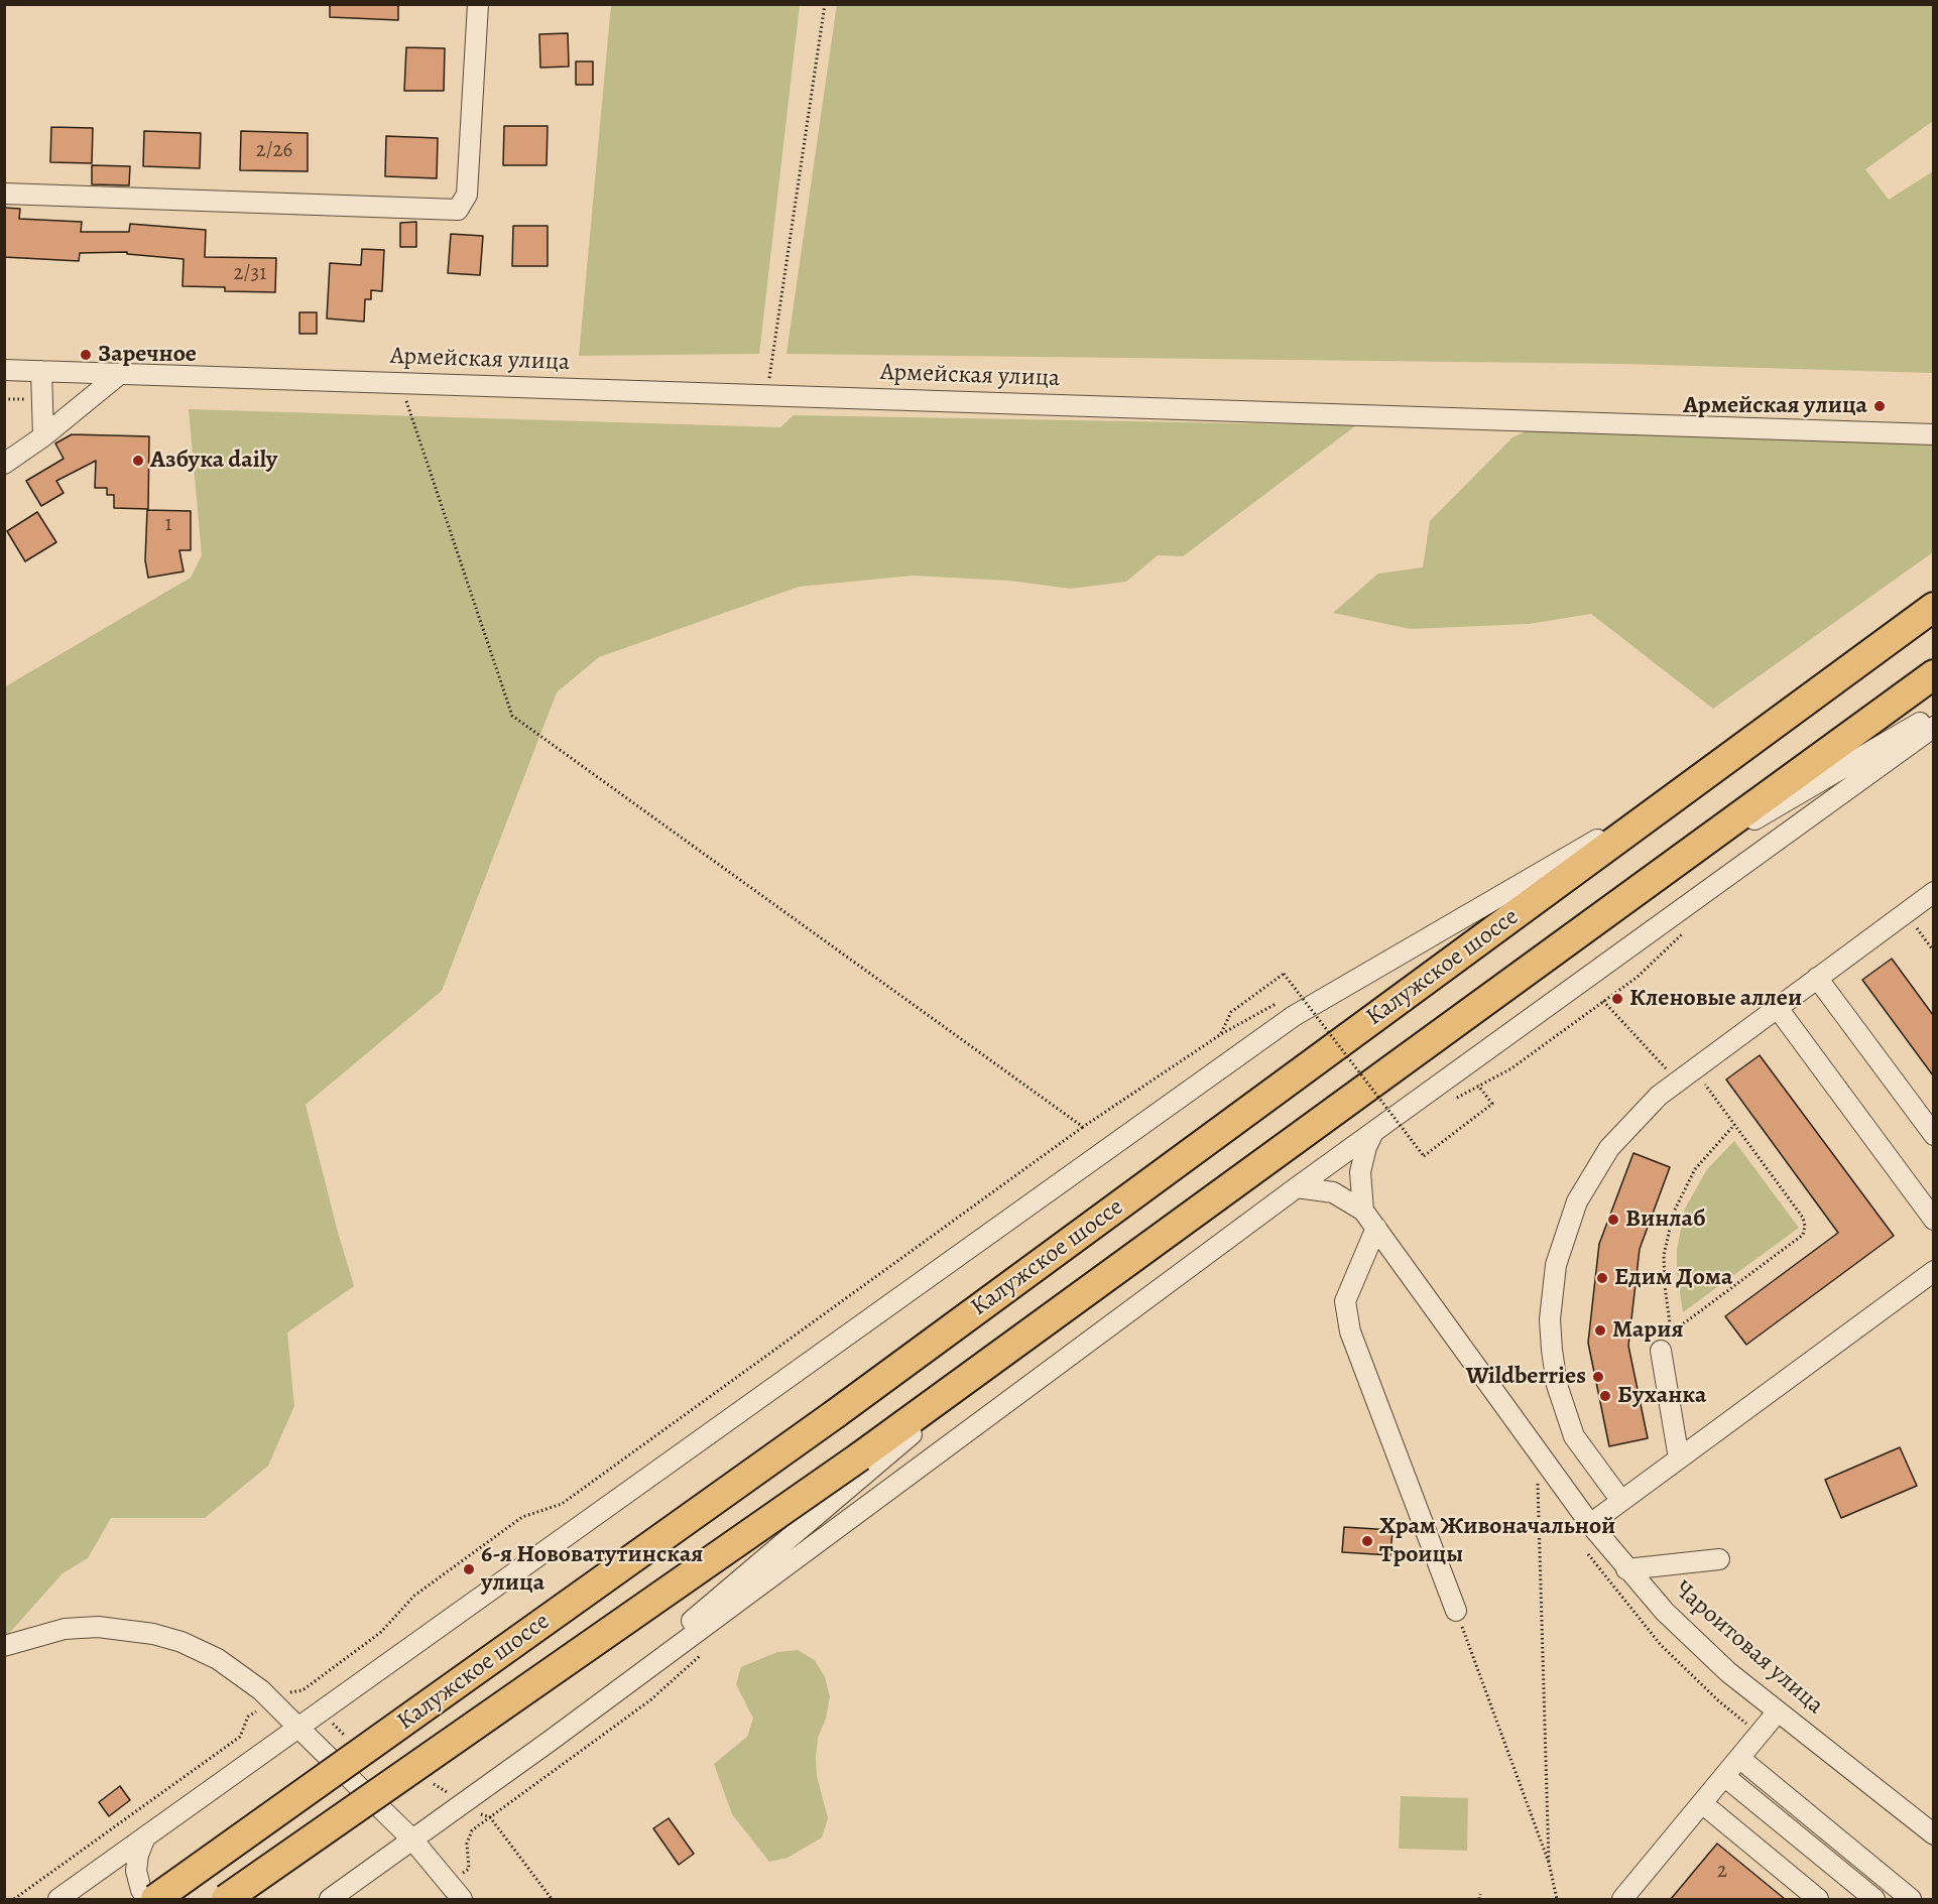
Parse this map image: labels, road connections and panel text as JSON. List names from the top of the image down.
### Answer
{
  "streets": {
    "highway": ["Калужское шоссе"],
    "street": ["Армейская улица", "Чароитовая улица"]
  },
  "places": [
    "Заречное",
    "Армейская улица",
    "Азбука daily",
    "Кленовые аллеи",
    "Винлаб",
    "Едим Дома",
    "Мария",
    "Wildberries",
    "Буханка",
    "Храм Живоначальной Троицы",
    "6-я Нововатутинская улица"
  ],
  "house_numbers": [
    "2/26",
    "2/31",
    "1",
    "2"
  ]
}
